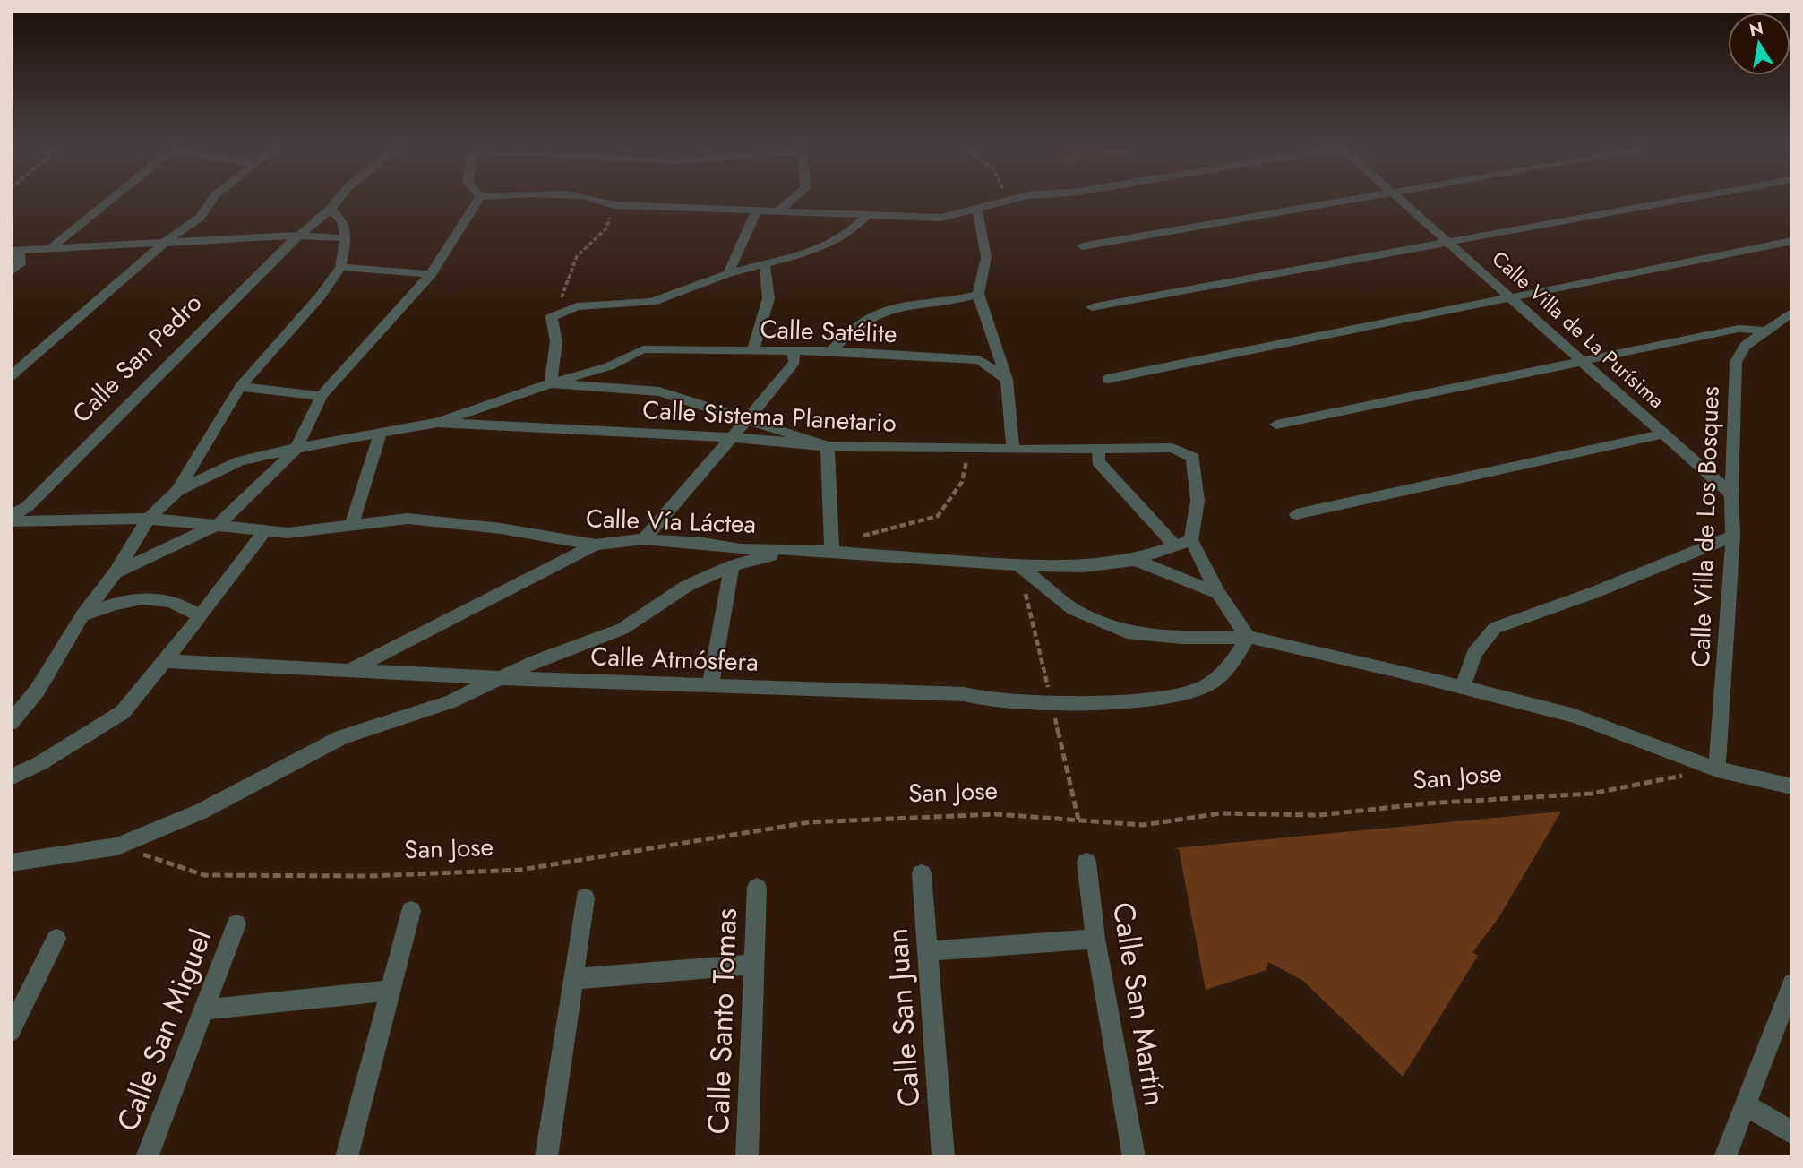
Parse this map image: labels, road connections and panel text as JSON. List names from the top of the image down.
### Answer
{
  "streets": {
    "street": [
      "Calle Villa de La Purísima",
      "Calle Satélite",
      "Calle San Pedro",
      "Calle Sistema Planetario",
      "Calle Vía Láctea",
      "Calle Villa de Los Bosques",
      "Calle Atmósfera",
      "Calle San Martín",
      "Calle San Juan",
      "Calle Santo Tomas",
      "Calle San Miguel"
    ],
    "path": ["San Jose"]
  },
  "crossings": [
    ["Calle Villa de La Purísima", "Calle Villa de Los Bosques"],
    ["Calle Sistema Planetario", "Calle Vía Láctea"],
    ["Calle Villa de Los Bosques", "San Jose"]
  ],
  "north": "top"
}
